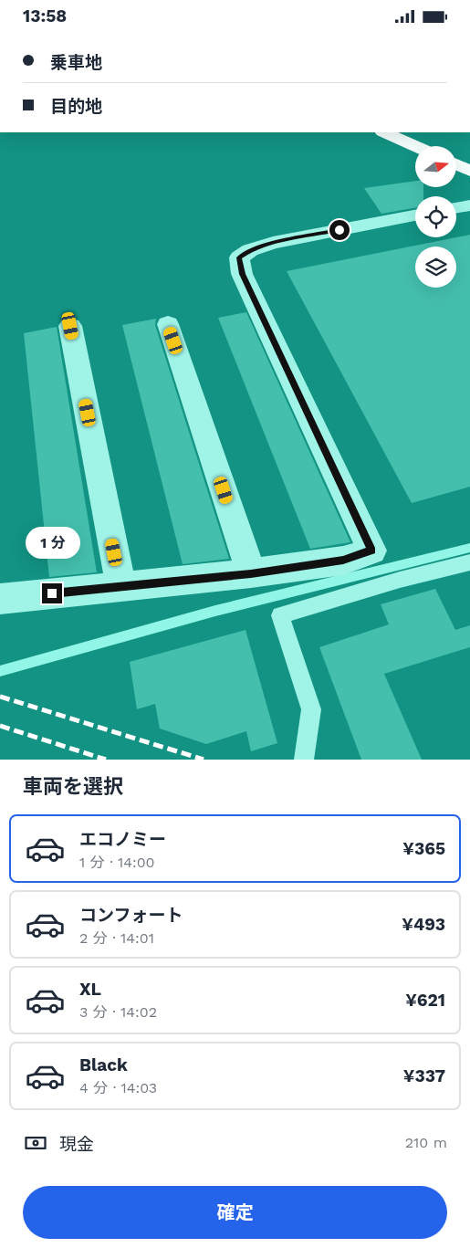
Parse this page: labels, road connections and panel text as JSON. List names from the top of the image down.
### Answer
{
  "north": "right",
  "page": {
    "status": "13:58",
    "banner": ["乗車地", "目的地"],
    "bubble": "1 分",
    "heading": "車両を選択",
    "list": [
      {
        "name": "エコノミー",
        "note": "1 分 · 14:00",
        "value": "¥365"
      },
      {
        "name": "コンフォート",
        "note": "2 分 · 14:01",
        "value": "¥493"
      },
      {
        "name": "XL",
        "note": "3 分 · 14:02",
        "value": "¥621"
      },
      {
        "name": "Black",
        "note": "4 分 · 14:03",
        "value": "¥337"
      }
    ],
    "pay": ["現金", "210 m"],
    "buttons": "確定"
  }
}
